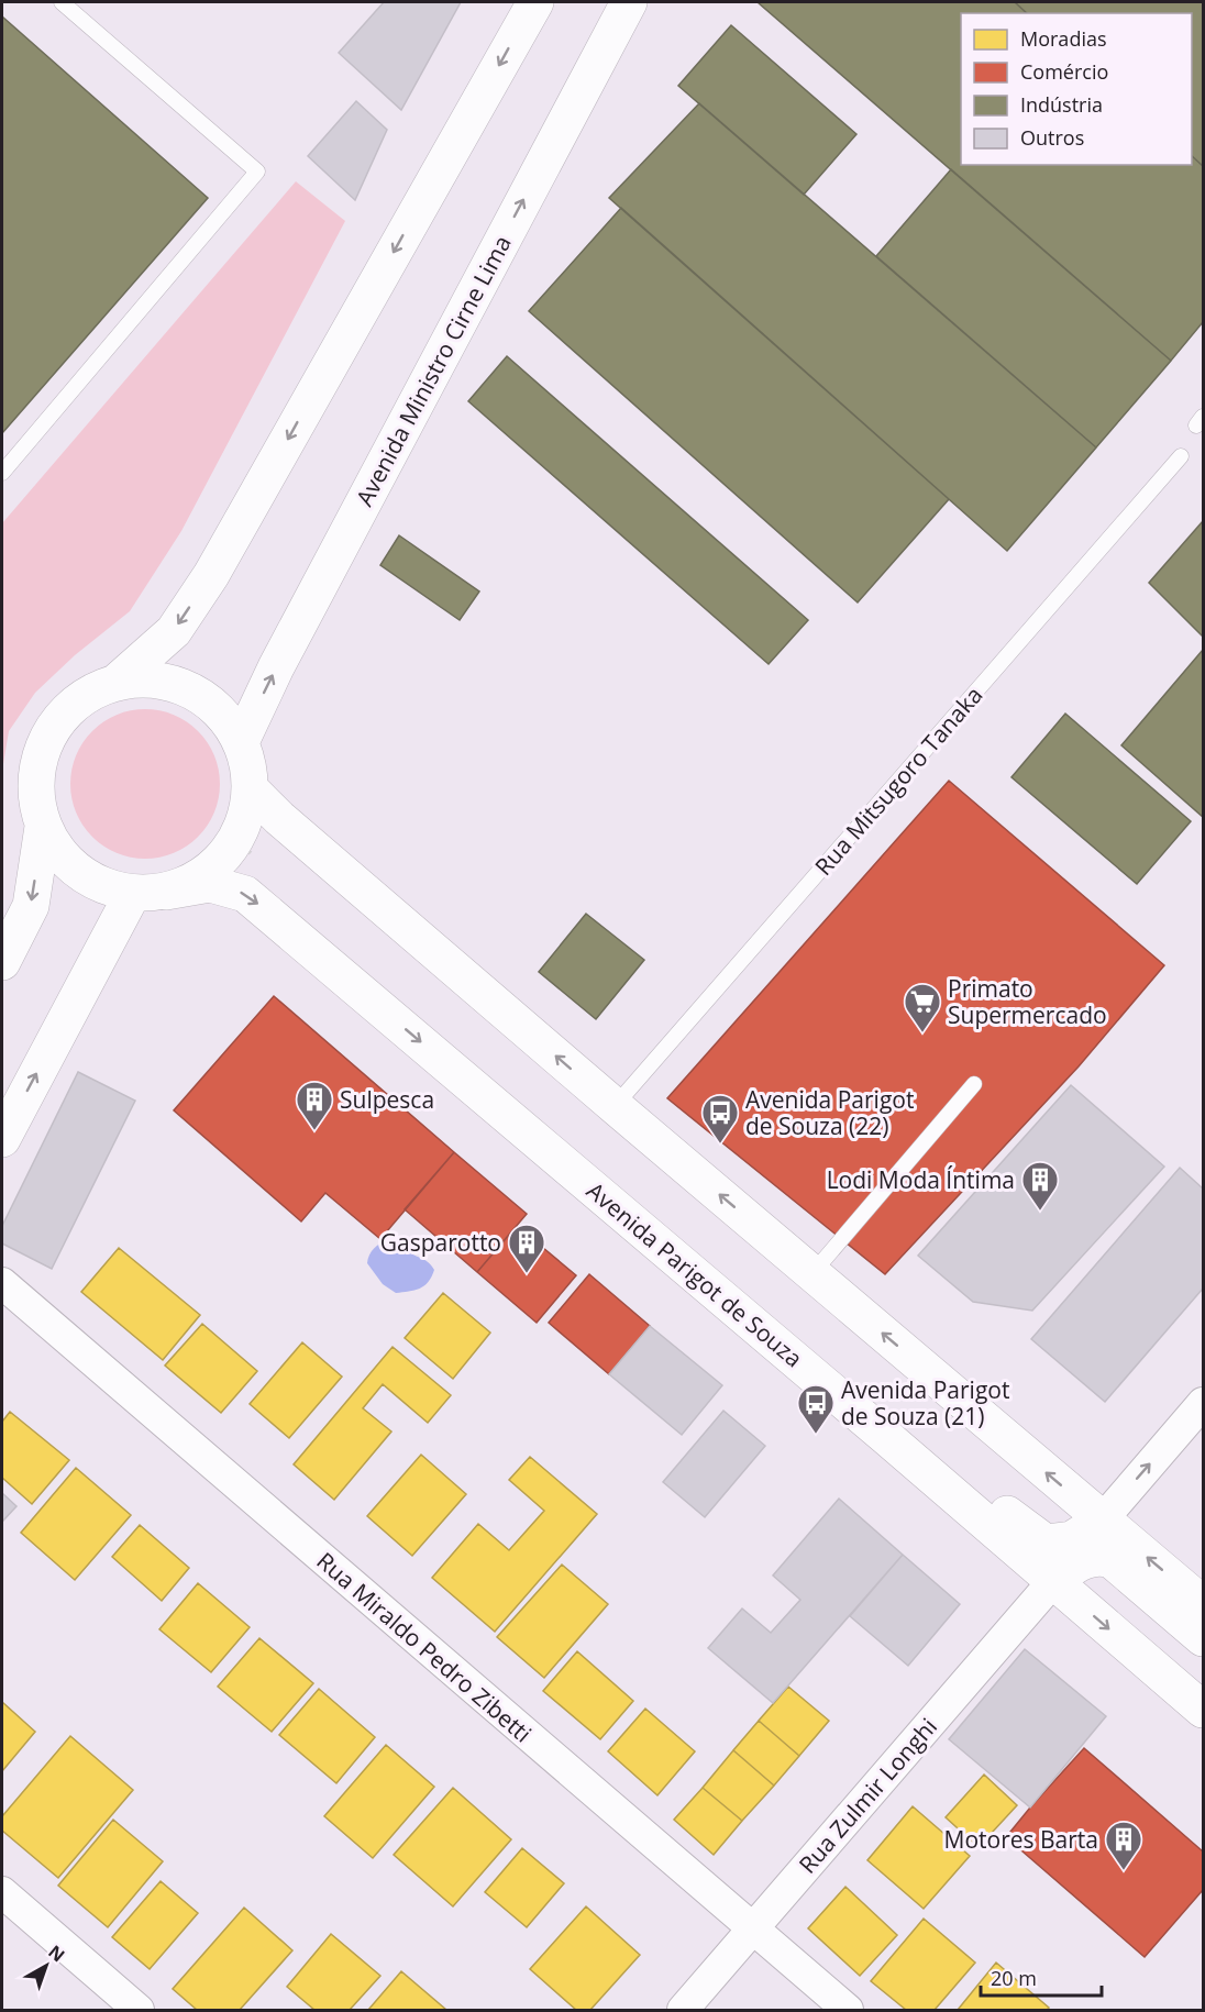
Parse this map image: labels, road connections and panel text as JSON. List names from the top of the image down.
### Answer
{
  "streets": {
    "main road": ["Avenida Ministro Cirne Lima", "Avenida Parigot de Souza"],
    "street": ["Rua Miraldo Pedro Zibetti", "Rua Zulmir Longhi"],
    "lane": ["Rua Mitsugoro Tanaka"]
  },
  "crossings": [
    ["Avenida Ministro Cirne Lima", "Avenida Parigot de Souza"],
    ["Avenida Parigot de Souza", "Rua Zulmir Longhi"],
    ["Rua Miraldo Pedro Zibetti", "Rua Zulmir Longhi"]
  ],
  "places": {
    "supermarket": ["Primato Supermercado"],
    "building": [
      "Sulpesca",
      "Lodi Moda Íntima",
      "Gasparotto",
      "Motores Barta"
    ],
    "bus stop": ["Avenida Parigot de Souza (22)", "Avenida Parigot de Souza (21)"]
  },
  "legend": [
    "Moradias",
    "Comércio",
    "Indústria",
    "Outros"
  ],
  "scale_bar": "20 m",
  "north": "top right"
}
